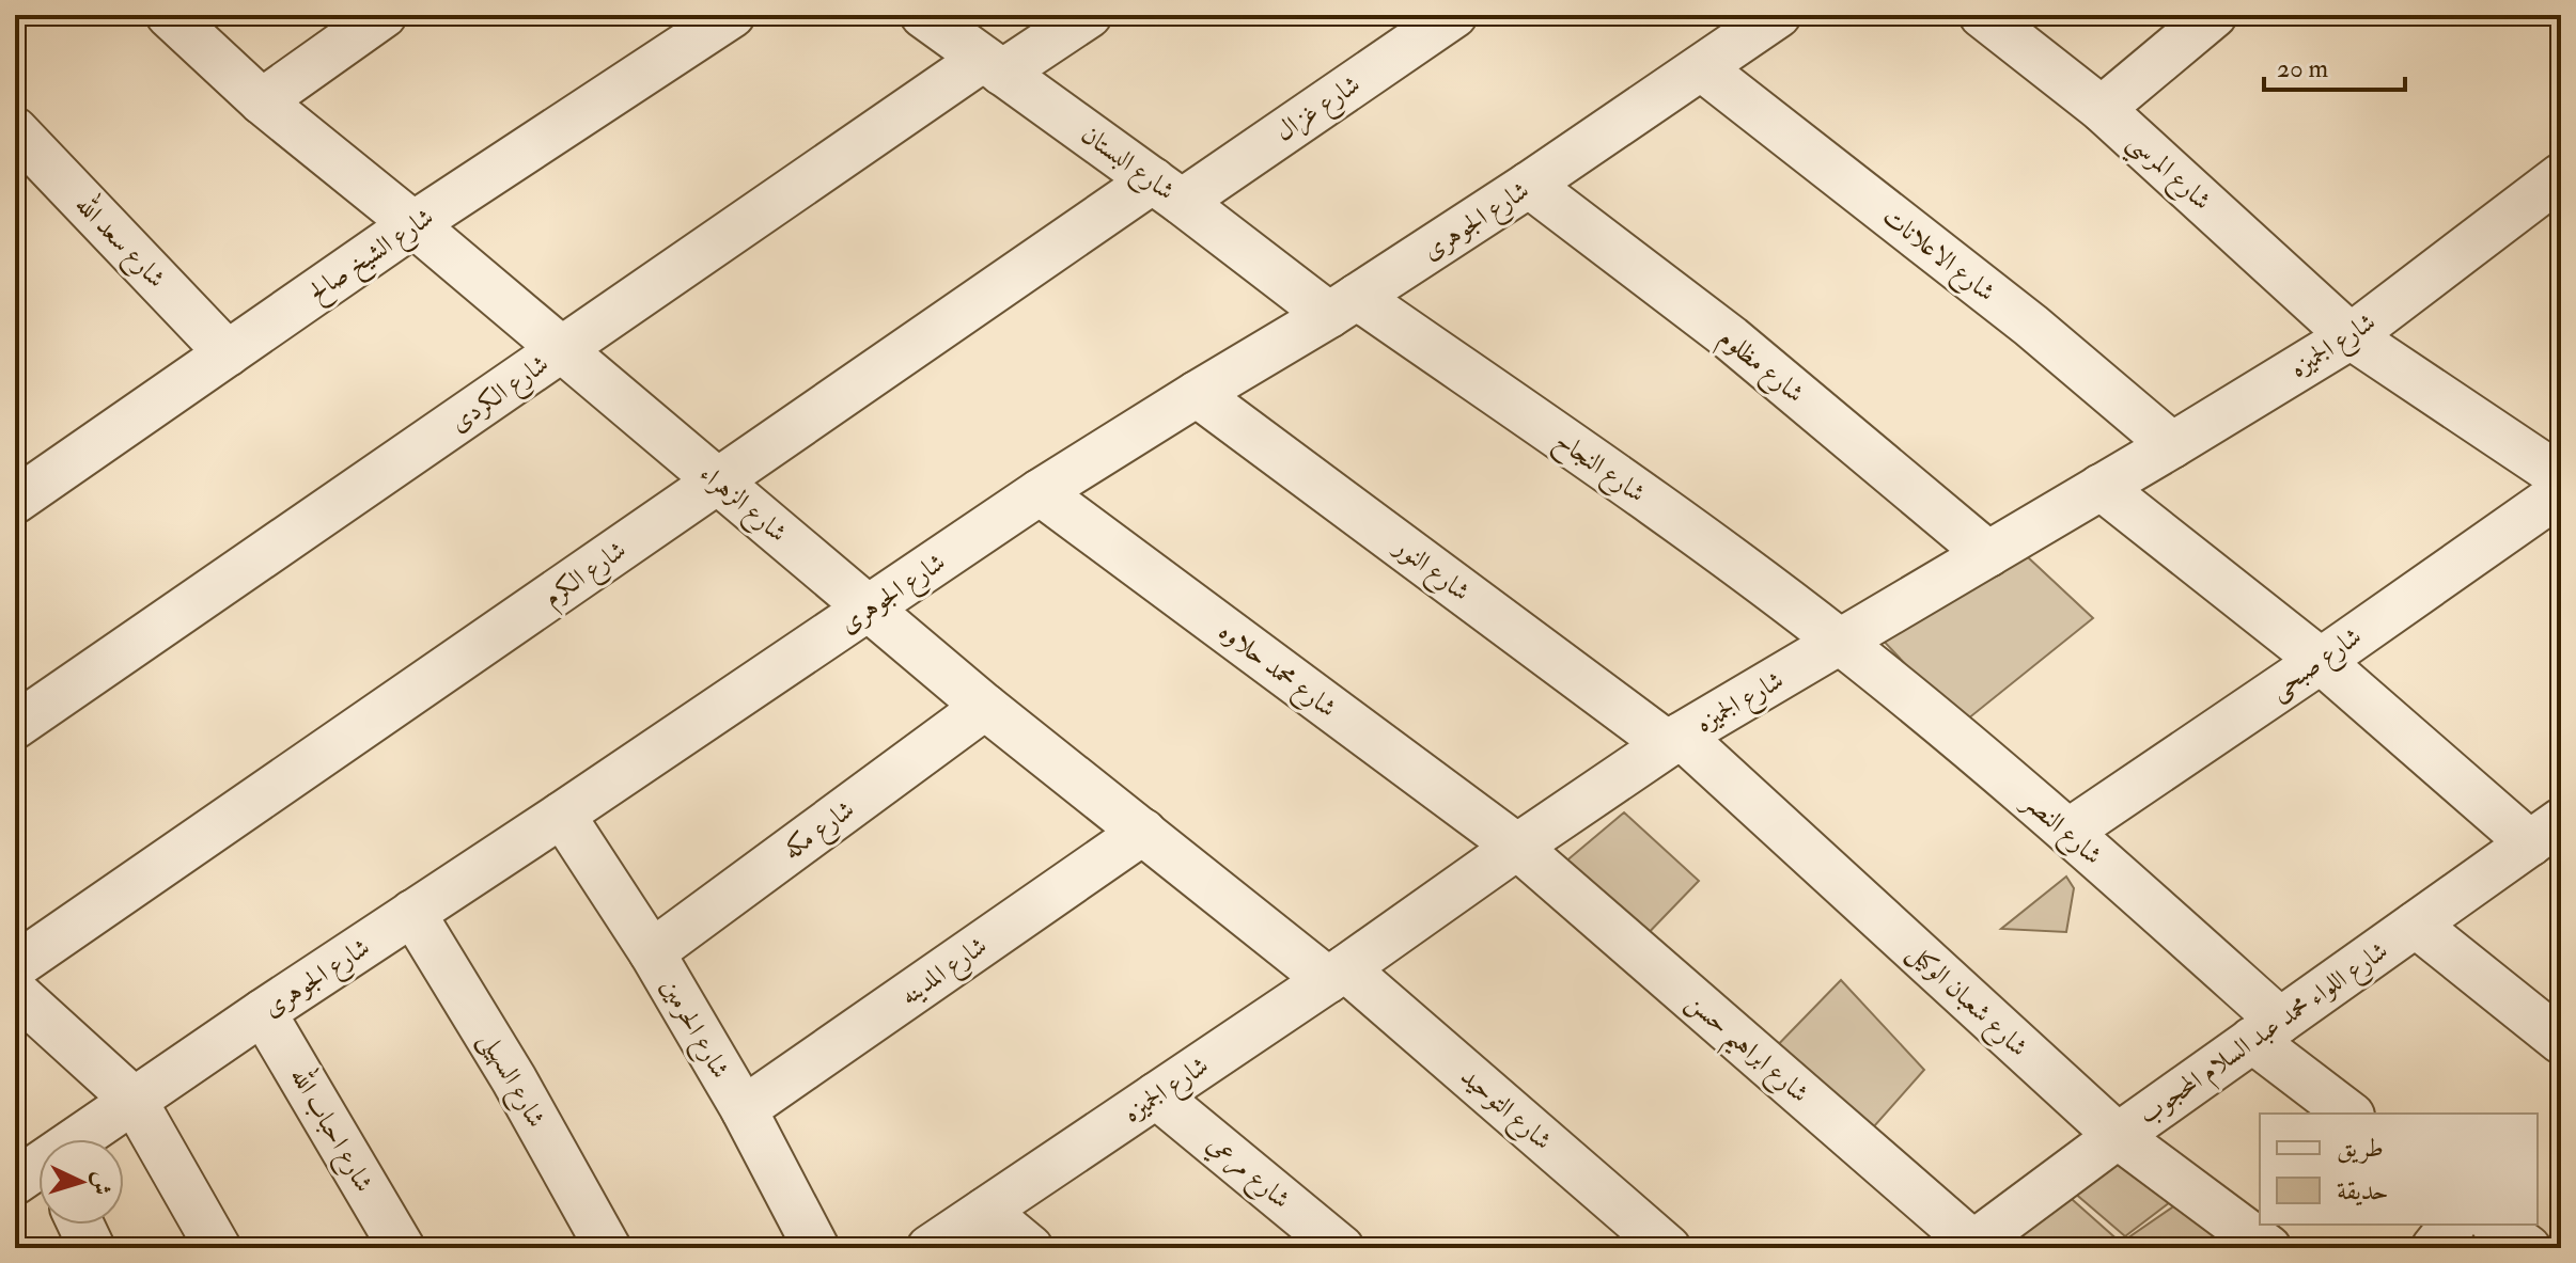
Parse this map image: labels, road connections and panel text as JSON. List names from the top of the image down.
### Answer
{
  "streets": {
    "street": [
      "شارع غزال",
      "شارع البستان",
      "شارع المرسي",
      "شارع الجوهرى",
      "شارع سعد الله",
      "شارع الشيخ صالح",
      "شارع الاعلانات",
      "شارع الجميزه",
      "شارع مظلوم",
      "شارع الكردى",
      "شارع النجاح",
      "شارع الزهراء",
      "شارع النور",
      "شارع الكرم",
      "شارع صبحى",
      "شارع محمد حلاوه",
      "شارع النصر",
      "شارع مكه",
      "شارع المدينه",
      "شارع شعبان الوكيل",
      "شارع الحرمين",
      "شارع اللواء محمد عبد السلام المحجوب",
      "شارع ابراهيم حسن",
      "شارع السهيلى",
      "شارع التوحيد",
      "شارع احباب الله",
      "شارع مرعي"
    ]
  },
  "crossings": [
    ["شارع غزال", "شارع البستان"],
    ["شارع غزال", "شارع الكرم"],
    ["شارع البستان", "شارع الجوهرى"],
    ["شارع البستان", "شارع الكردى"],
    ["شارع البستان", "شارع النجاح"],
    ["شارع البستان", "شارع الكرم"],
    ["شارع المرسي", "شارع الجميزه"],
    ["شارع المرسي", "شارع صبحى"],
    ["شارع الجوهرى", "شارع الاعلانات"],
    ["شارع الجوهرى", "شارع مظلوم"],
    ["شارع الجوهرى", "شارع النجاح"],
    ["شارع الجوهرى", "شارع الزهراء"],
    ["شارع الجوهرى", "شارع النور"],
    ["شارع الجوهرى", "شارع محمد حلاوه"],
    ["شارع الجوهرى", "شارع الحرمين"],
    ["شارع الجوهرى", "شارع السهيلى"],
    ["شارع الجوهرى", "شارع احباب الله"],
    ["شارع سعد الله", "شارع الشيخ صالح"],
    ["شارع الشيخ صالح", "شارع الزهراء"],
    ["شارع الاعلانات", "شارع الجميزه"],
    ["شارع الجميزه", "شارع مظلوم"],
    ["شارع الجميزه", "شارع النجاح"],
    ["شارع الجميزه", "شارع الزهراء"],
    ["شارع الجميزه", "شارع النور"],
    ["شارع الجميزه", "شارع محمد حلاوه"],
    ["شارع الجميزه", "شارع النصر"],
    ["شارع الجميزه", "شارع شعبان الوكيل"],
    ["شارع الجميزه", "شارع ابراهيم حسن"],
    ["شارع الجميزه", "شارع التوحيد"],
    ["شارع الجميزه", "شارع مرعي"],
    ["شارع الكردى", "شارع الزهراء"],
    ["شارع النجاح", "شارع النصر"],
    ["شارع الزهراء", "شارع الكرم"],
    ["شارع الزهراء", "شارع مكه"],
    ["شارع الزهراء", "شارع المدينه"],
    ["شارع الزهراء", "شارع التوحيد"],
    ["شارع النور", "شارع شعبان الوكيل"],
    ["شارع صبحى", "شارع النصر"],
    ["شارع محمد حلاوه", "شارع ابراهيم حسن"],
    ["شارع النصر", "شارع اللواء محمد عبد السلام المحجوب"],
    ["شارع مكه", "شارع الحرمين"],
    ["شارع المدينه", "شارع الحرمين"],
    ["شارع شعبان الوكيل", "شارع اللواء محمد عبد السلام المحجوب"],
    ["شارع اللواء محمد عبد السلام المحجوب", "شارع ابراهيم حسن"]
  ],
  "legend": ["طريق", "حديقة"],
  "scale_bar": "20 m",
  "north": "right"
}
